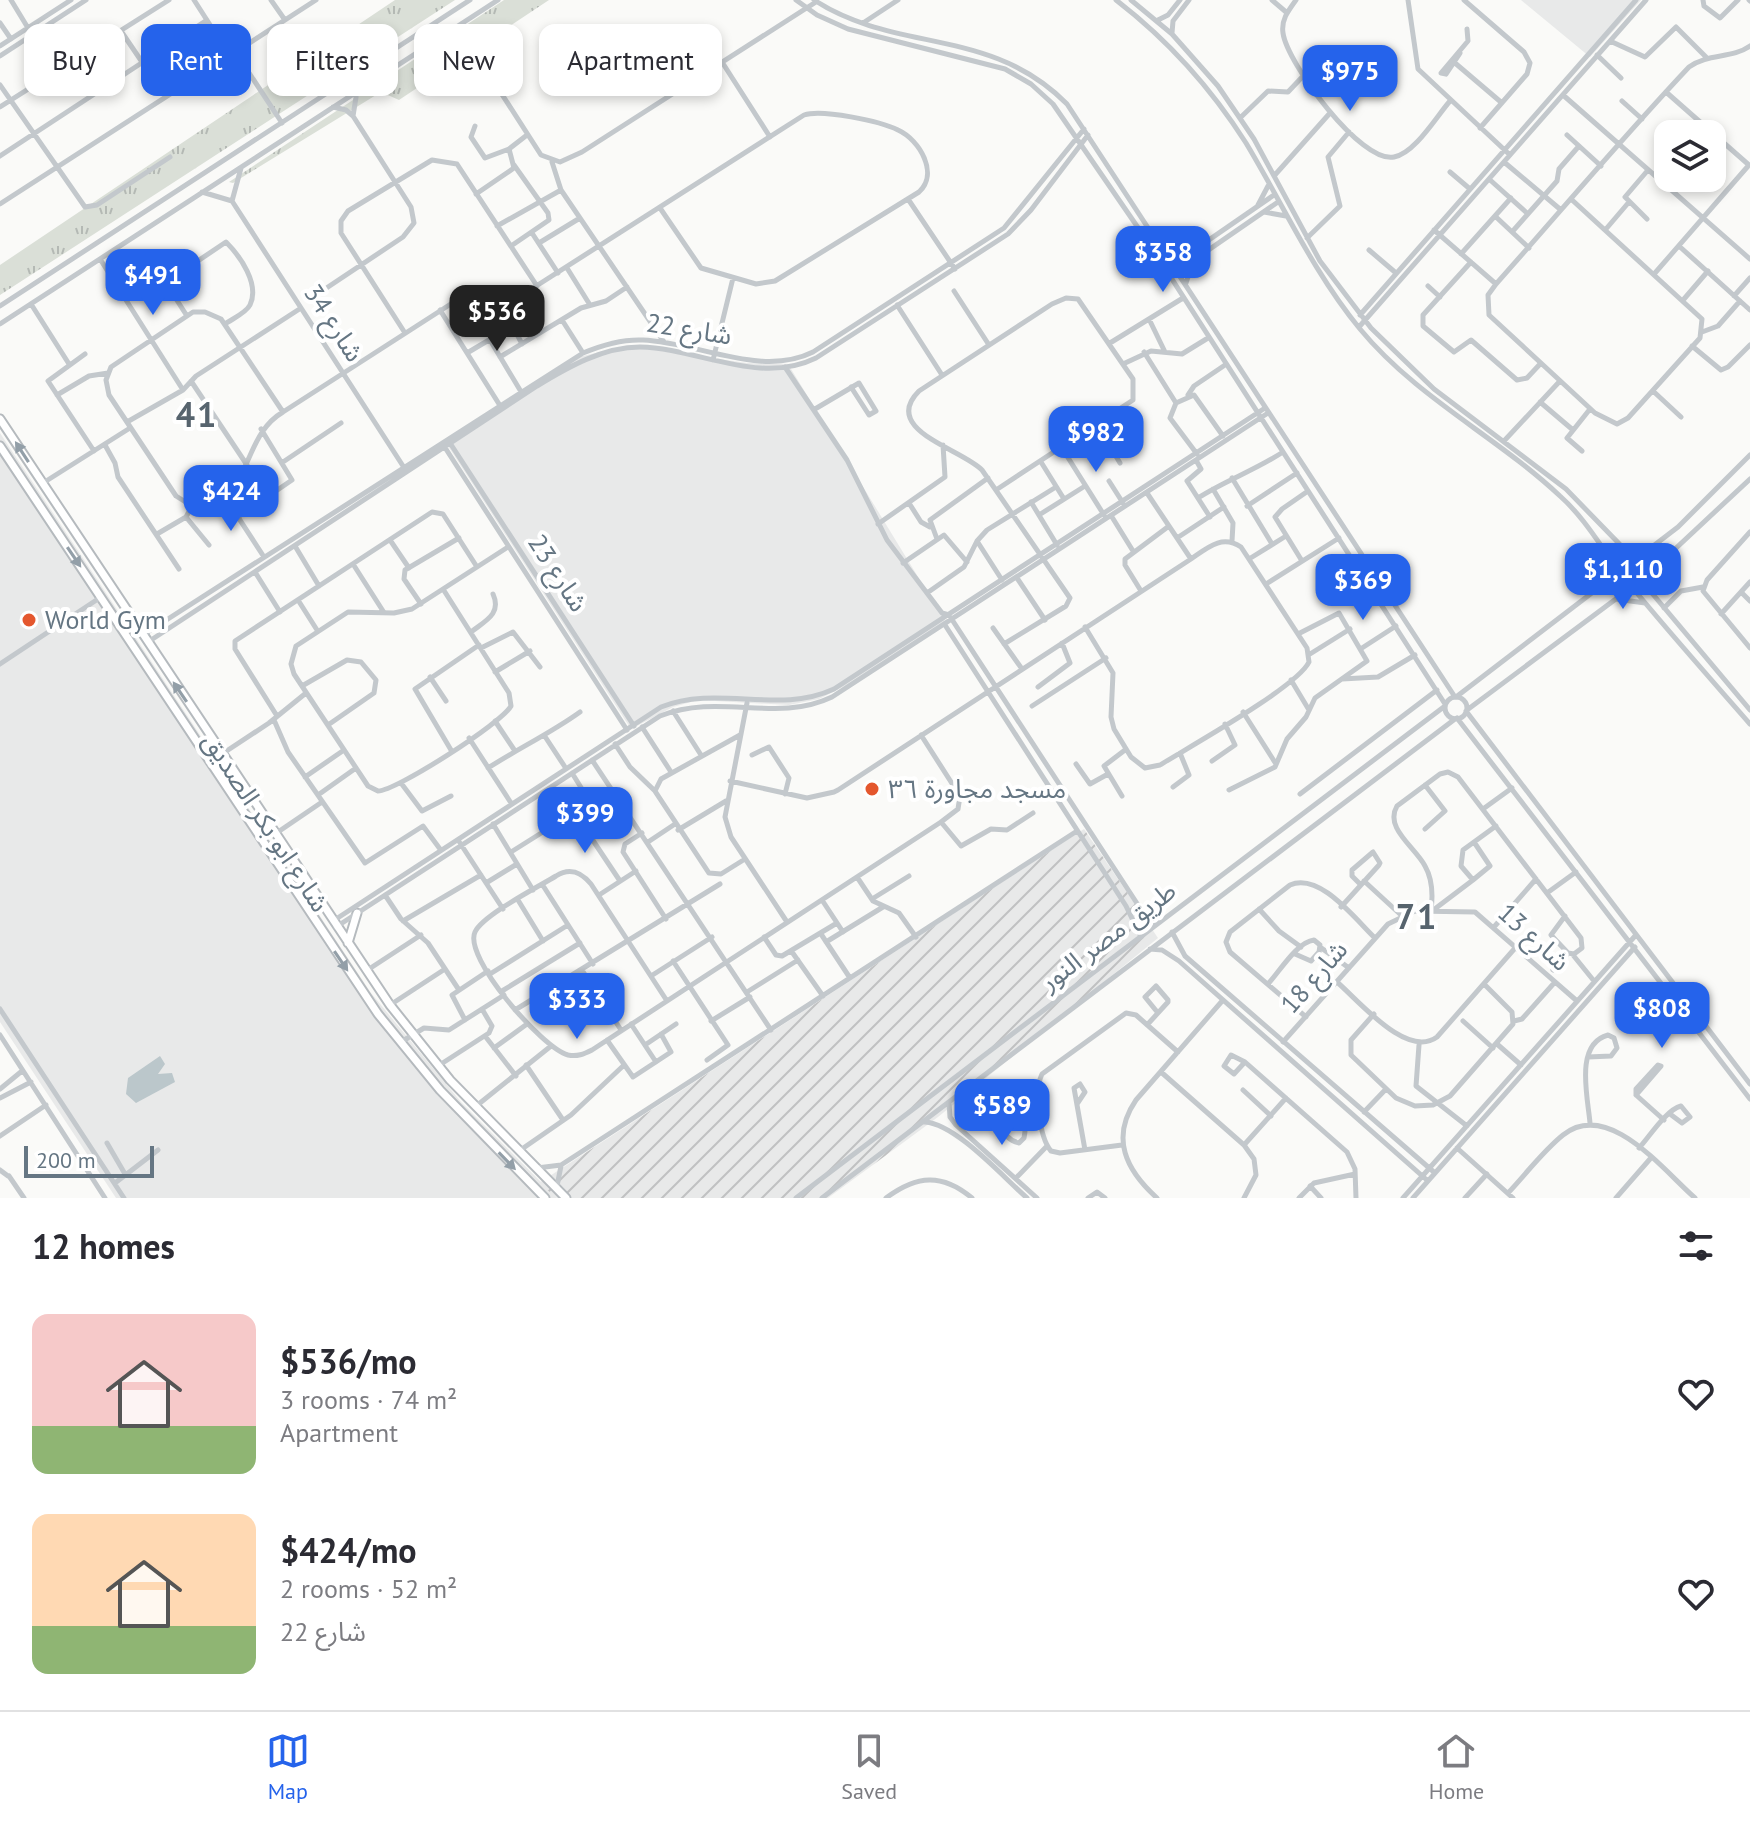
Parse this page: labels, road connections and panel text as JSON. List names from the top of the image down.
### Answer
{
  "streets": {
    "main road": ["شارع ابو بكر الصديق"],
    "street": [
      "شارع 34",
      "شارع 22",
      "شارع 23",
      "طريق مصر النور",
      "شارع 13",
      "شارع 18"
    ]
  },
  "crossings": [
    ["شارع 34", "شارع 22"],
    ["شارع 22", "شارع 23"],
    ["شارع 22", "شارع ابو بكر الصديق"]
  ],
  "districts": ["41", "71"],
  "places": ["World Gym", "مسجد مجاورة ٣٦"],
  "scale_bar": "200 m",
  "page": {
    "chip": [
      "Buy",
      "Rent",
      "Filters",
      "New",
      "Apartment"
    ],
    "price": [
      "$975",
      "$358",
      "$491",
      "$536",
      "$982",
      "$424",
      "$1,110",
      "$369",
      "$399",
      "$333",
      "$808",
      "$589"
    ],
    "scale": "200 m",
    "heading": "12 homes",
    "list": [
      {
        "name": "$536/mo",
        "note": "3 rooms · 74 m² · Apartment"
      },
      {
        "name": "$424/mo",
        "note": "2 rooms · 52 m² · شارع 22"
      }
    ],
    "tabs": ["Map", "Saved", "Home"]
  }
}
